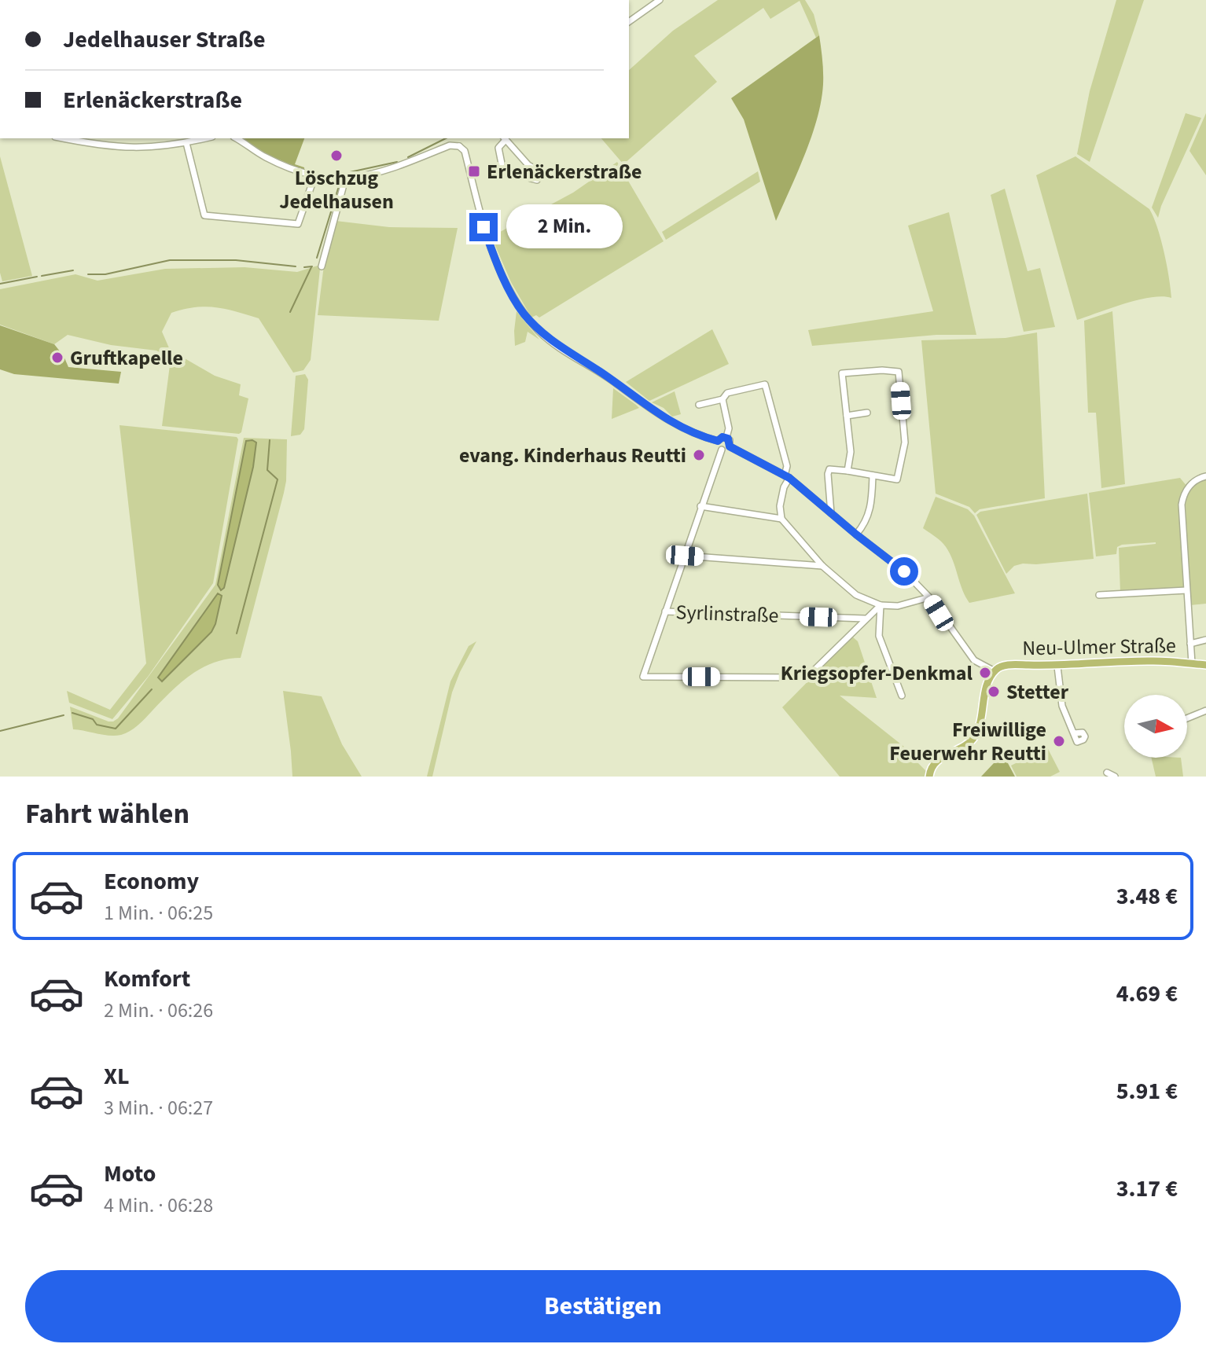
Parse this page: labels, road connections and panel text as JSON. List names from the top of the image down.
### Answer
{
  "streets": {
    "main road": ["Neu-Ulmer Straße"],
    "street": ["Syrlinstraße"]
  },
  "places": {
    "other": [
      "Löschzug Jedelhausen",
      "Gruftkapelle",
      "evang. Kinderhaus Reutti",
      "Kriegsopfer-Denkmal",
      "Stetter",
      "Freiwillige Feuerwehr Reutti"
    ],
    "transit": ["Erlenäckerstraße"]
  },
  "north": "right",
  "page": {
    "banner": ["Jedelhauser Straße", "Erlenäckerstraße"],
    "bubble": "2 Min.",
    "heading": "Fahrt wählen",
    "list": [
      {
        "name": "Economy",
        "note": "1 Min. · 06:25",
        "value": "3.48 €"
      },
      {
        "name": "Komfort",
        "note": "2 Min. · 06:26",
        "value": "4.69 €"
      },
      {
        "name": "XL",
        "note": "3 Min. · 06:27",
        "value": "5.91 €"
      },
      {
        "name": "Moto",
        "note": "4 Min. · 06:28",
        "value": "3.17 €"
      }
    ],
    "buttons": "Bestätigen"
  }
}
